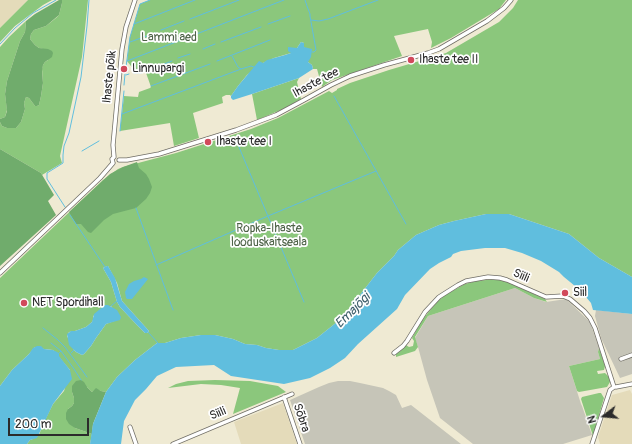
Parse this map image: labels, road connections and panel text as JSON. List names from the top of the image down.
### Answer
{
  "streets": {
    "street": [
      "Ihaste põik",
      "Ihaste tee",
      "Siili",
      "Sõbra"
    ]
  },
  "crossings": [
    ["Ihaste põik", "Ihaste tee"],
    ["Siili", "Sõbra"]
  ],
  "water": ["Emajõgi"],
  "parks": ["Lammi aed", "Ropka-Ihaste looduskaitseala"],
  "places": [
    "Ihaste tee II",
    "Linnupargi",
    "Ihaste tee I",
    "Siil",
    "NET Spordihall"
  ],
  "scale_bar": "200 m",
  "north": "left"
}
